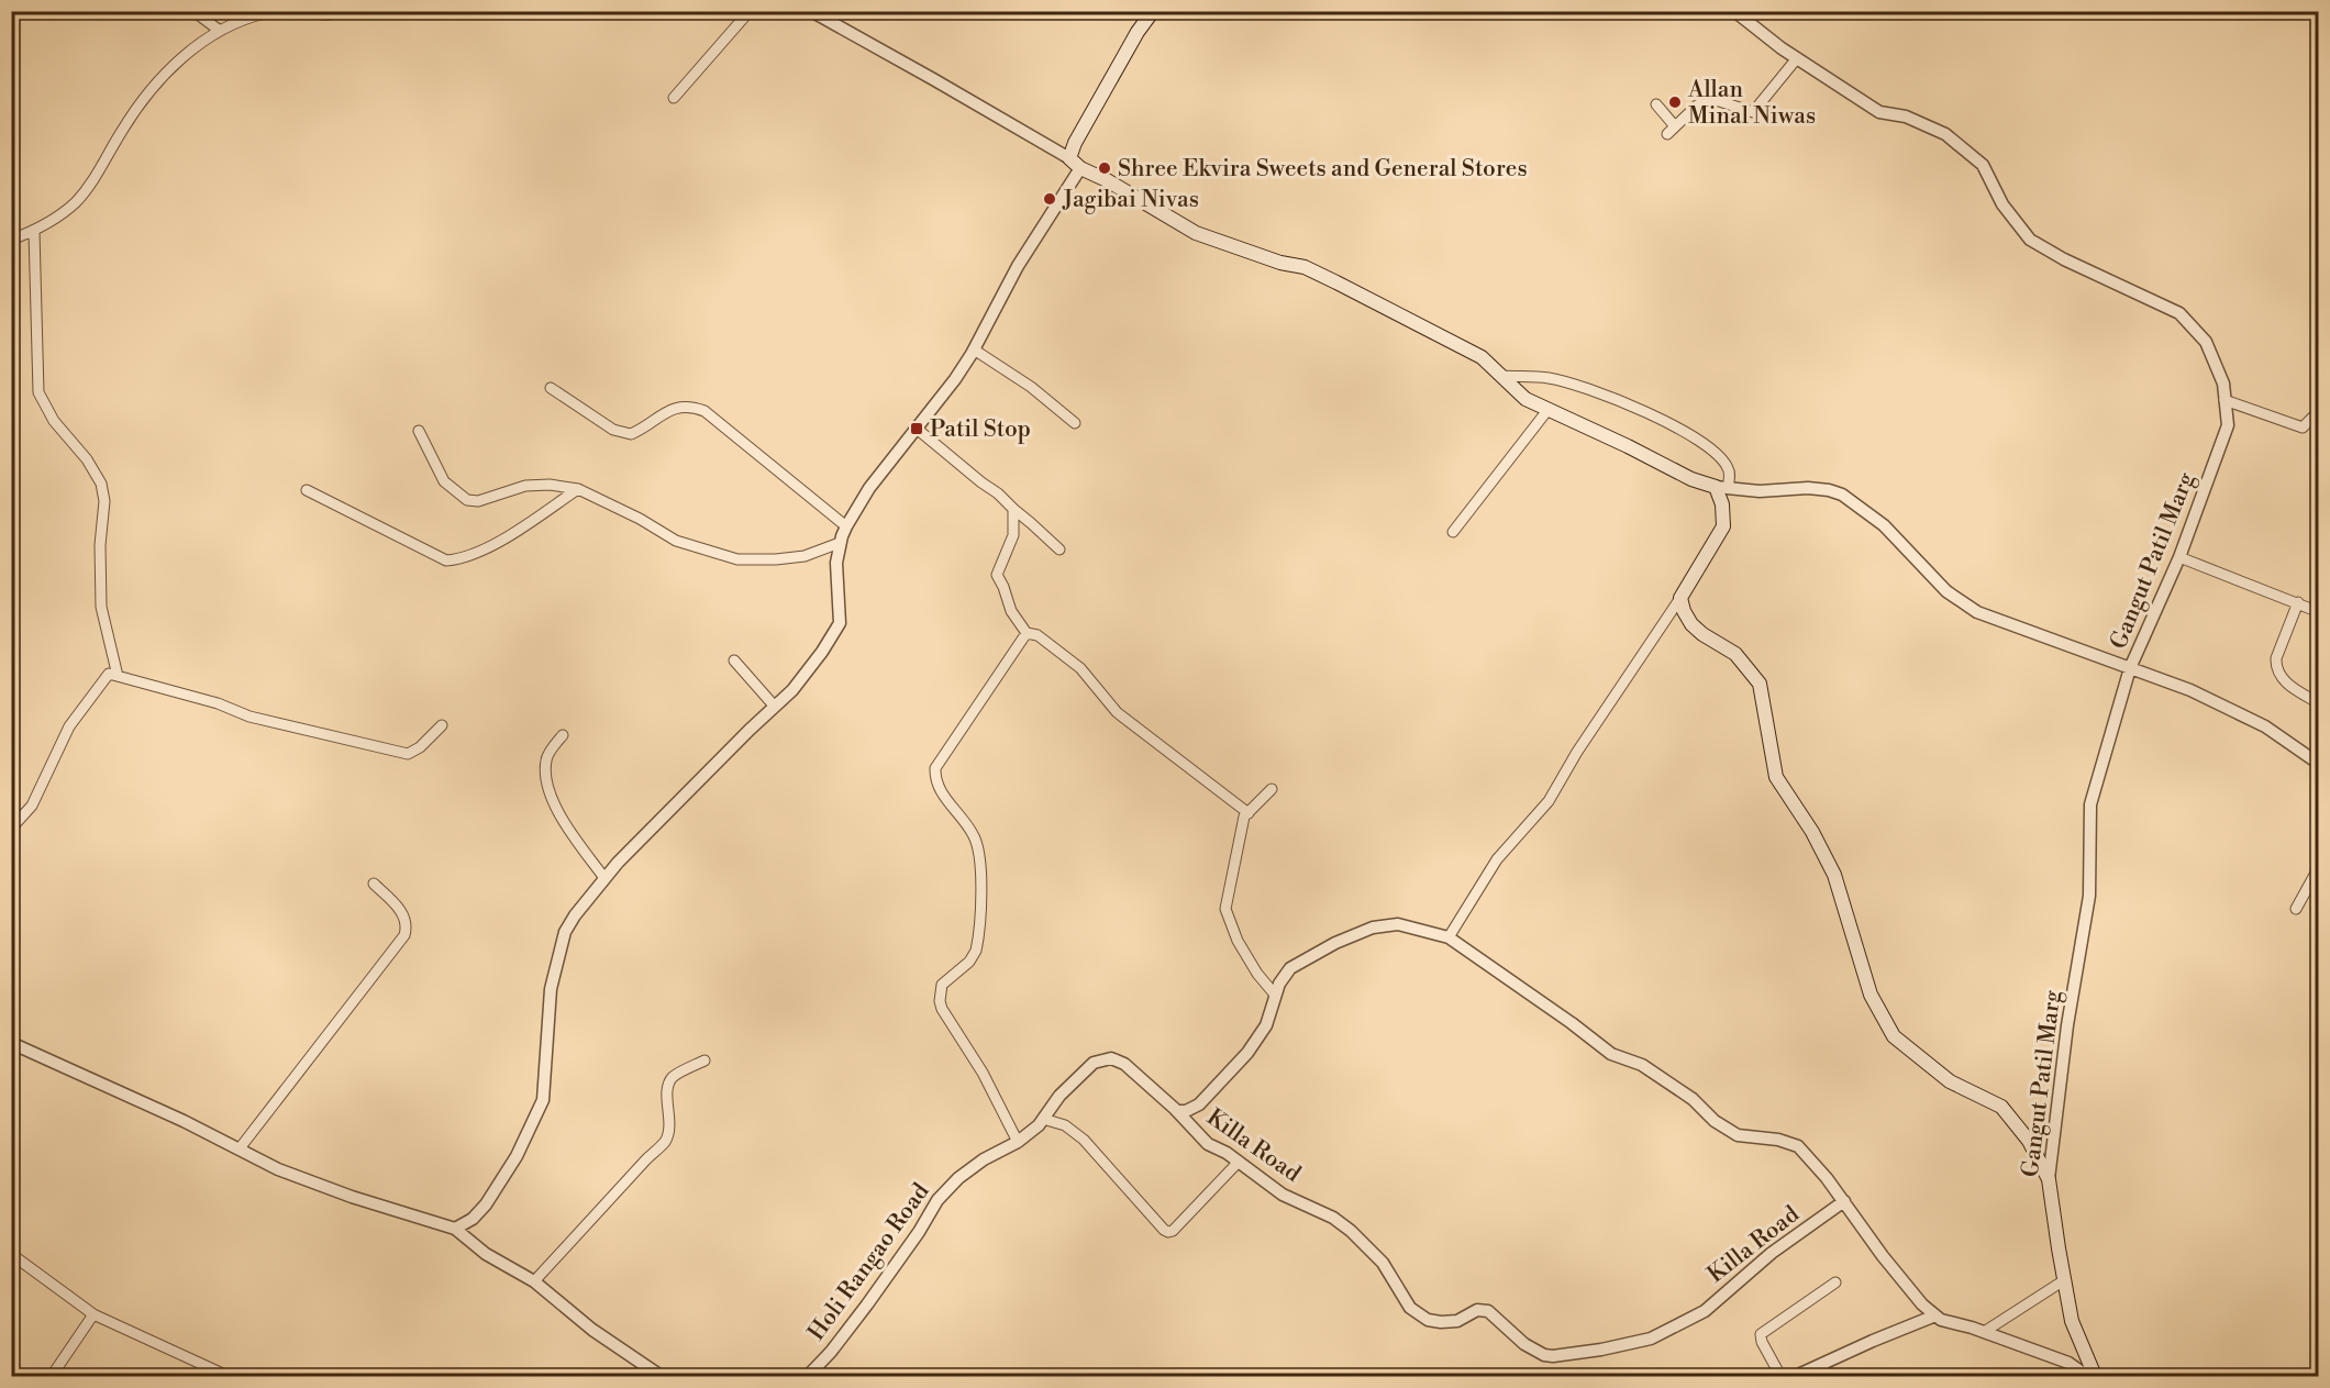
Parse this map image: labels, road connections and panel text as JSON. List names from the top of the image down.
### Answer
{
  "streets": {
    "main road": ["Gangut Patil Marg"],
    "street": ["Killa Road", "Holi Rangao Road"]
  },
  "crossings": [
    ["Killa Road", "Holi Rangao Road"]
  ],
  "places": {
    "other": ["Allan Minal Niwas", "Shree Ekvira Sweets and General Stores", "Jagibai Nivas"],
    "transit": ["Patil Stop"]
  }
}
